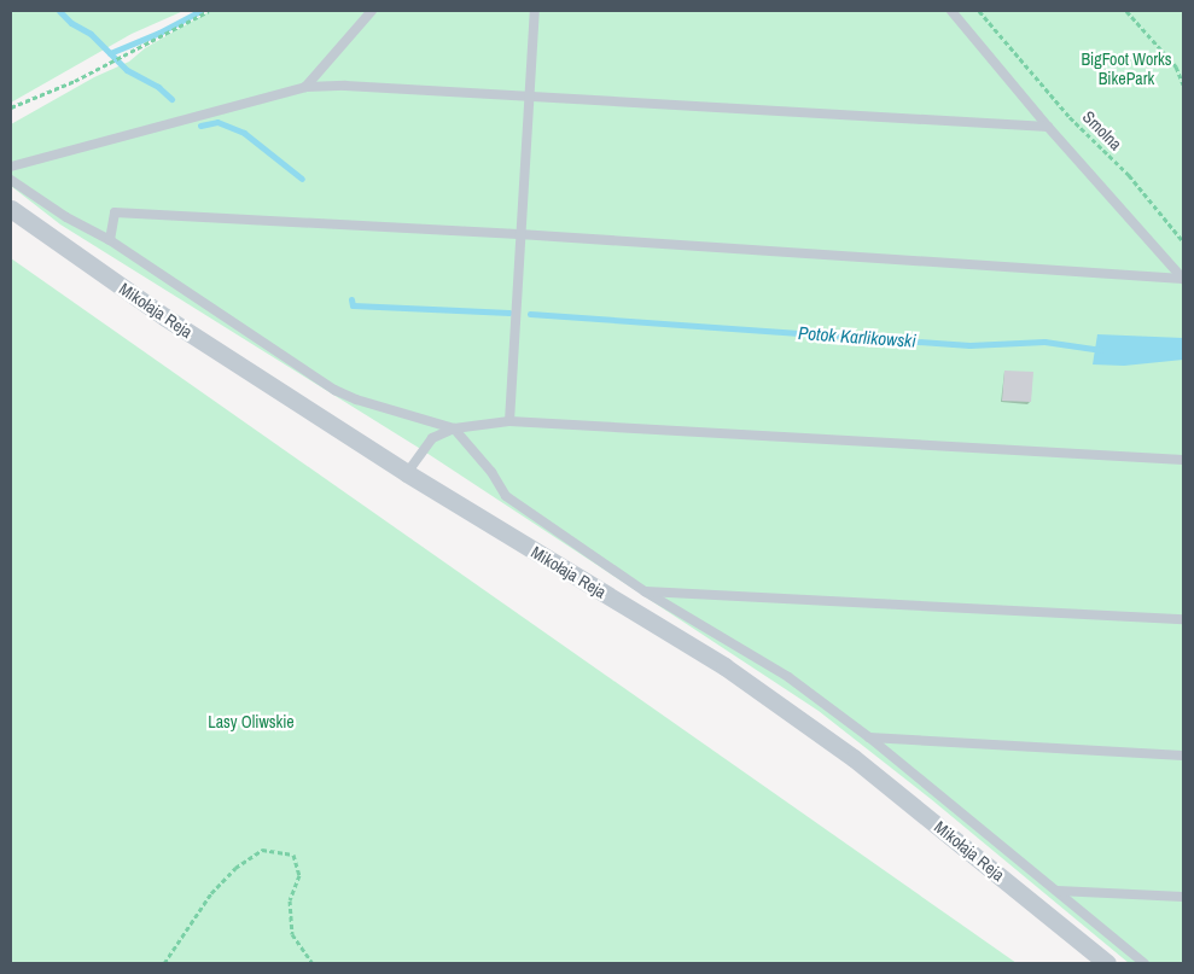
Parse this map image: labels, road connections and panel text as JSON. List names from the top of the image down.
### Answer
{
  "streets": {
    "street": ["Mikołaja Reja"],
    "path": ["Smolna"]
  },
  "water": ["Potok Karlikowski"],
  "parks": ["BigFoot Works BikePark", "Lasy Oliwskie"]
}
